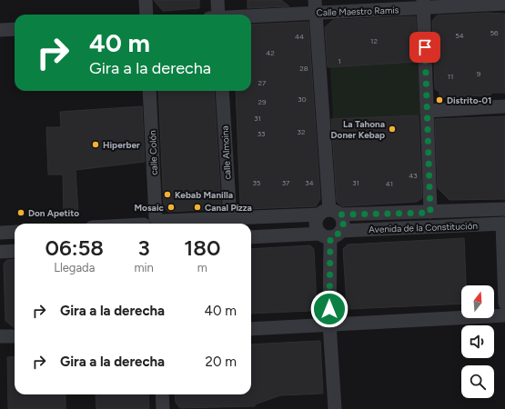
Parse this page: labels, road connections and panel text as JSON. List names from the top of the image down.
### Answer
{
  "streets": {
    "street": [
      "Calle Maestro Ramis",
      "calle Colón",
      "calle Almoina",
      "Avenida de la Constitución"
    ]
  },
  "crossings": [
    ["calle Colón", "Avenida de la Constitución"],
    ["calle Almoina", "Avenida de la Constitución"]
  ],
  "places": [
    "Distrito-01",
    "La Tahona Doner Kebap",
    "Hiperber",
    "Kebab Manilla",
    "Mosaic",
    "Canal Pizza",
    "Don Apetito"
  ],
  "house_numbers": [
    "56",
    "54",
    "44",
    "12",
    "42",
    "1",
    "28",
    "9",
    "11",
    "27",
    "30",
    "29",
    "31",
    "32",
    "33",
    "43",
    "35",
    "37",
    "34",
    "31",
    "41"
  ],
  "north": "top",
  "page": {
    "turn": ["40 m", "Gira a la derecha"],
    "eta": [
      "06:58",
      "Llegada",
      "3",
      "min",
      "180",
      "m"
    ],
    "list": [
      {
        "name": "Gira a la derecha",
        "value": "40 m"
      },
      {
        "name": "Gira a la derecha",
        "value": "20 m"
      }
    ]
  }
}
